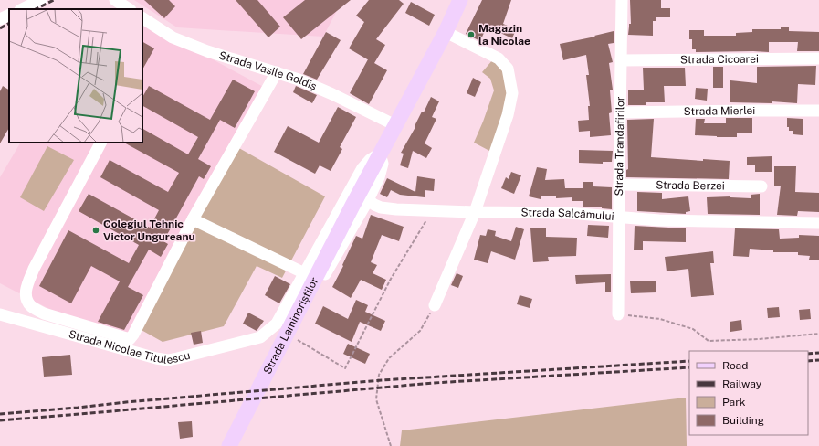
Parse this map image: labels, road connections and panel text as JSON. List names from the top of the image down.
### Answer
{
  "streets": {
    "main road": ["Strada Laminoriștilor"],
    "street": [
      "Strada Cicoarei",
      "Strada Vasile Goldiș",
      "Strada Mierlei",
      "Strada Trandafirilor",
      "Strada Berzei",
      "Strada Salcâmului",
      "Strada Nicolae Titulescu"
    ]
  },
  "crossings": [
    ["Strada Cicoarei", "Strada Trandafirilor"],
    ["Strada Vasile Goldiș", "Strada Laminoriștilor"],
    ["Strada Mierlei", "Strada Trandafirilor"],
    ["Strada Trandafirilor", "Strada Berzei"],
    ["Strada Trandafirilor", "Strada Salcâmului"],
    ["Strada Laminoriștilor", "Strada Nicolae Titulescu"]
  ],
  "places": ["Magazin la Nicolae", "Colegiul Tehnic Victor Ungureanu"],
  "legend": [
    "Road",
    "Railway",
    "Park",
    "Building"
  ]
}
